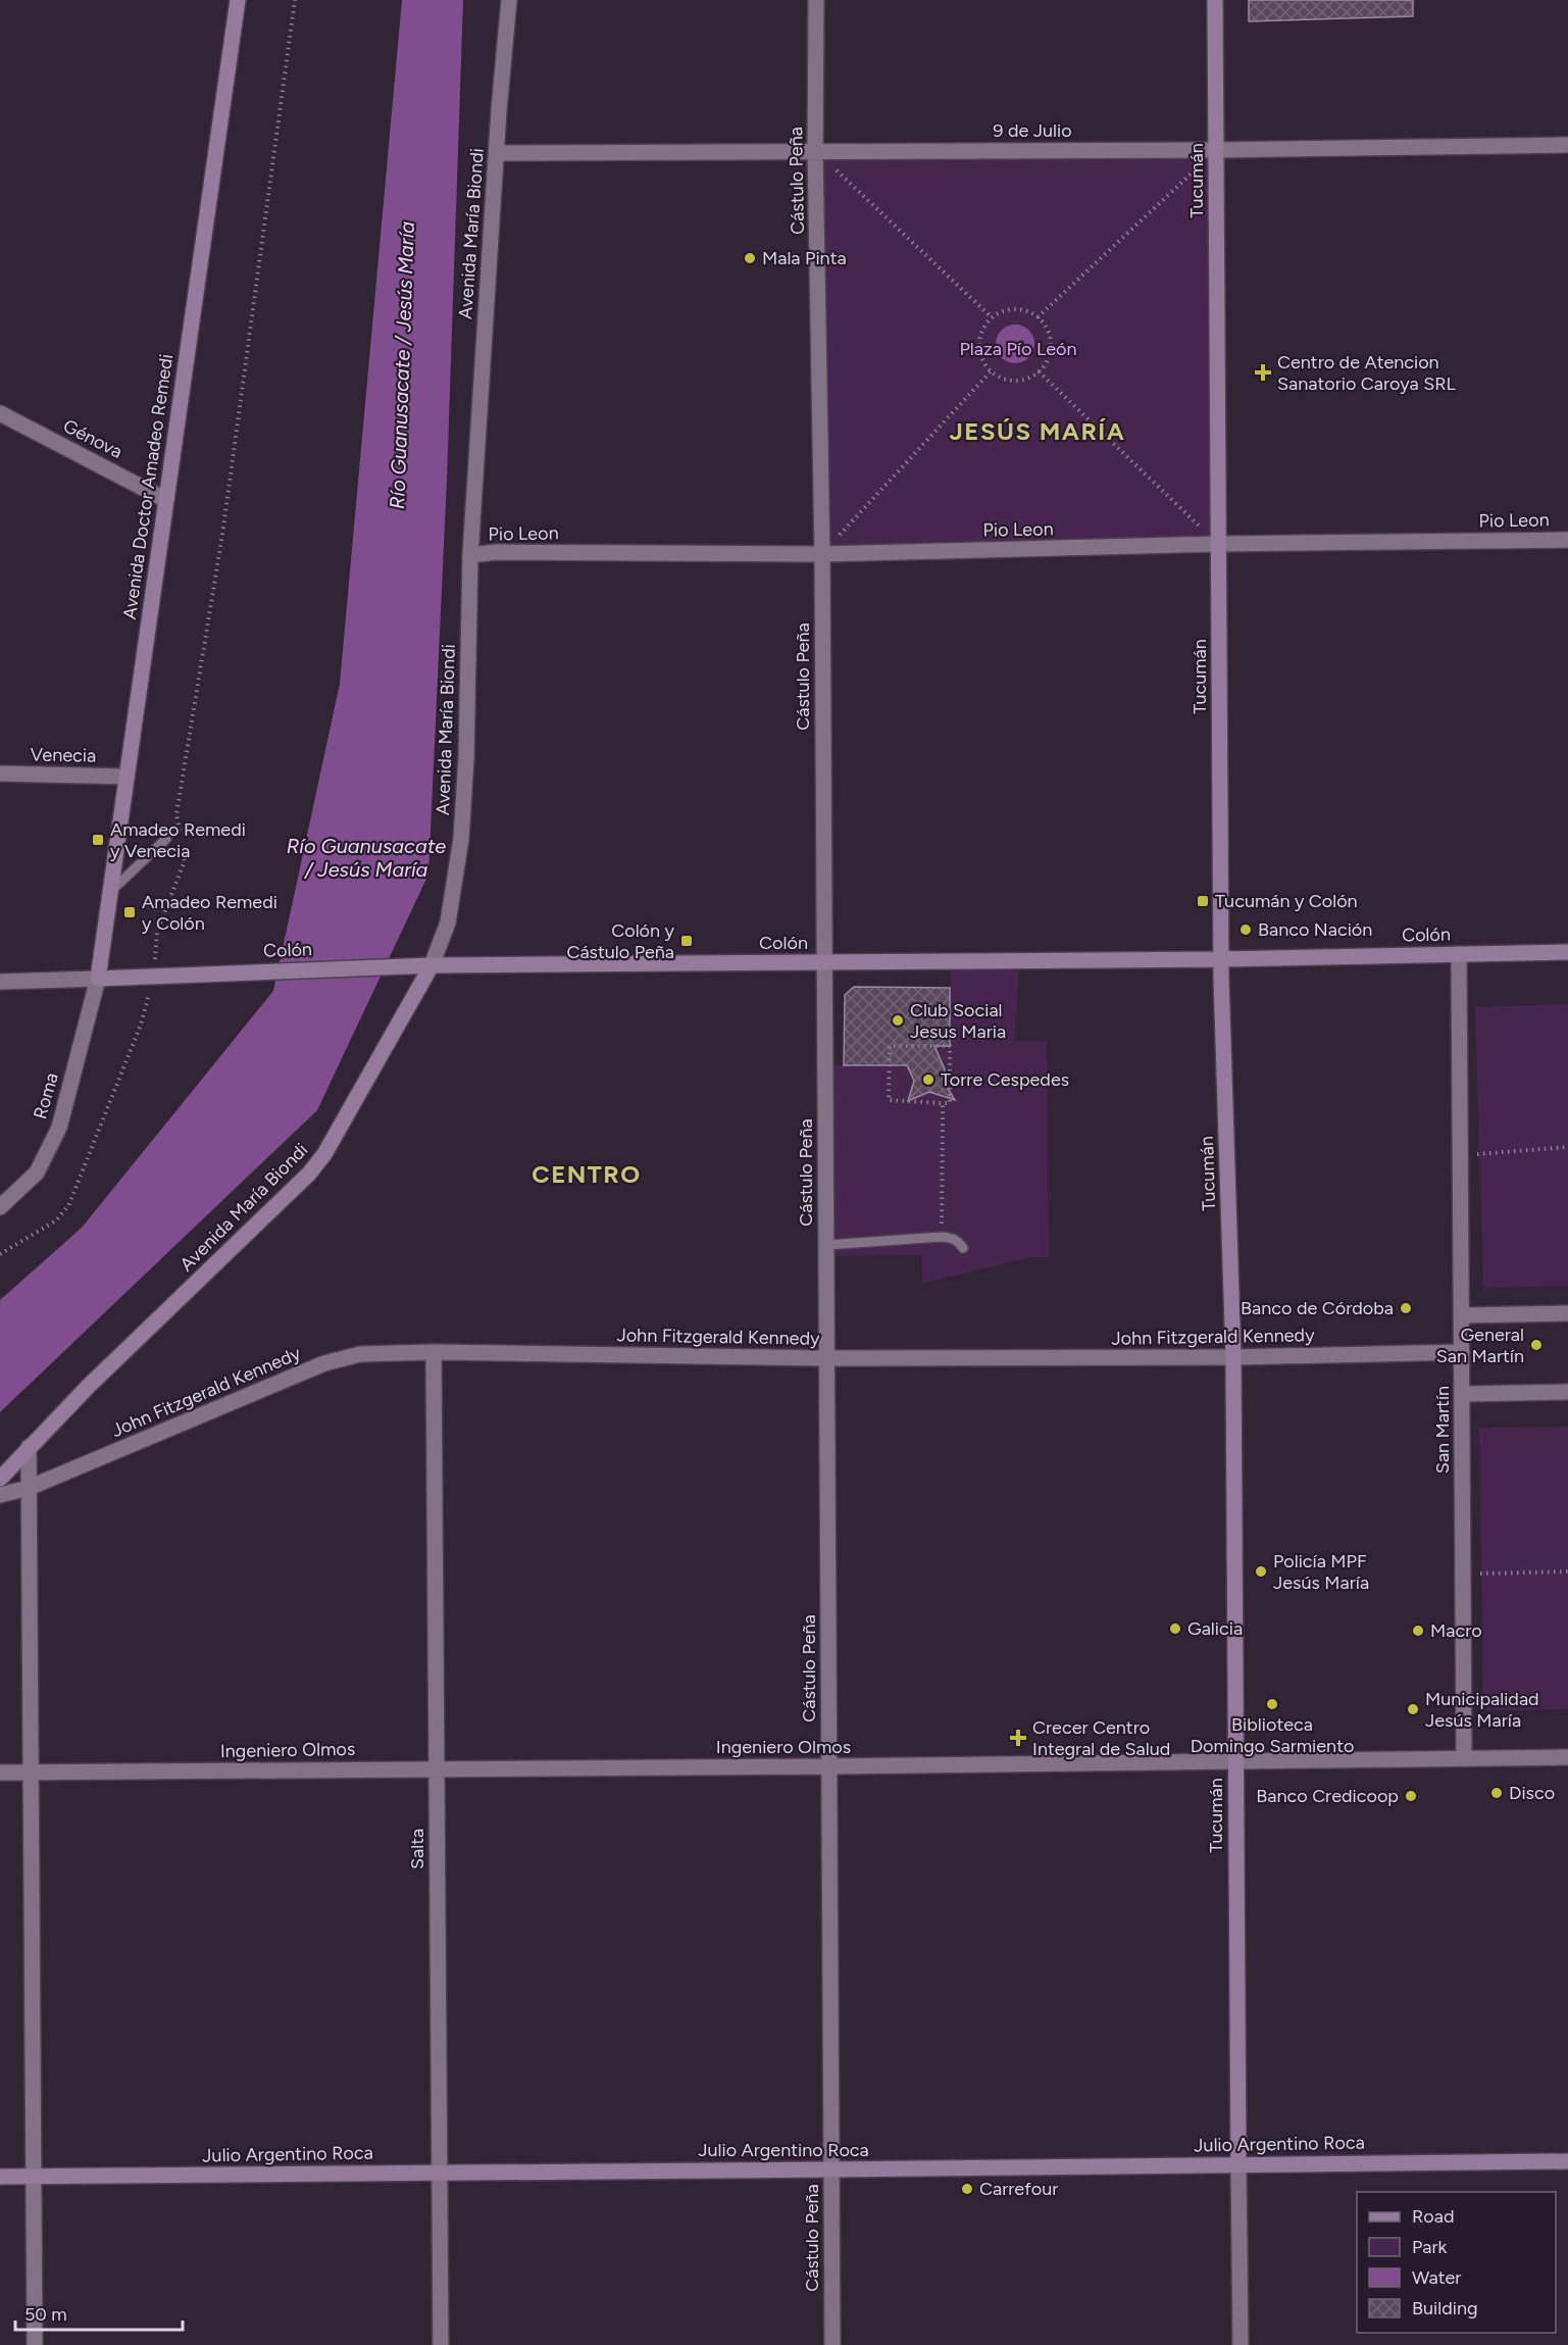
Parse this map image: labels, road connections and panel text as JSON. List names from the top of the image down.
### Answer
{
  "streets": {
    "street": [
      "9 de Julio",
      "Cástulo Peña",
      "Tucumán",
      "Avenida María Biondi",
      "Génova",
      "Avenida Doctor Amadeo Remedi",
      "Pio Leon",
      "Venecia",
      "Colón",
      "Roma",
      "John Fitzgerald Kennedy",
      "San Martín",
      "Ingeniero Olmos",
      "Salta",
      "Julio Argentino Roca"
    ]
  },
  "crossings": [
    ["9 de Julio", "Cástulo Peña"],
    ["9 de Julio", "Tucumán"],
    ["9 de Julio", "Avenida María Biondi"],
    ["Cástulo Peña", "Pio Leon"],
    ["Cástulo Peña", "Colón"],
    ["Cástulo Peña", "John Fitzgerald Kennedy"],
    ["Cástulo Peña", "Ingeniero Olmos"],
    ["Cástulo Peña", "Julio Argentino Roca"],
    ["Tucumán", "Pio Leon"],
    ["Tucumán", "Colón"],
    ["Tucumán", "John Fitzgerald Kennedy"],
    ["Tucumán", "Ingeniero Olmos"],
    ["Tucumán", "Julio Argentino Roca"],
    ["Avenida María Biondi", "Pio Leon"],
    ["Avenida María Biondi", "Colón"],
    ["Génova", "Avenida Doctor Amadeo Remedi"],
    ["Avenida Doctor Amadeo Remedi", "Venecia"],
    ["Avenida Doctor Amadeo Remedi", "Colón"],
    ["Avenida Doctor Amadeo Remedi", "Roma"],
    ["Colón", "Roma"],
    ["Colón", "San Martín"],
    ["John Fitzgerald Kennedy", "San Martín"],
    ["John Fitzgerald Kennedy", "Salta"],
    ["San Martín", "Ingeniero Olmos"],
    ["Ingeniero Olmos", "Salta"],
    ["Salta", "Julio Argentino Roca"]
  ],
  "districts": ["JESÚS MARÍA", "CENTRO"],
  "water": ["Río Guanusacate / Jesús María"],
  "parks": ["Plaza Pío León"],
  "places": {
    "other": [
      "Mala Pinta",
      "Banco Nación",
      "Club Social Jesus Maria",
      "Torre Cespedes",
      "Banco de Córdoba",
      "General San Martín",
      "Policía MPF Jesús María",
      "Galicia",
      "Macro",
      "Biblioteca Domingo Sarmiento",
      "Municipalidad Jesús María",
      "Disco",
      "Banco Credicoop",
      "Carrefour"
    ],
    "health": ["Centro de Atencion Sanatorio Caroya SRL", "Crecer Centro Integral de Salud"],
    "transit": [
      "Amadeo Remedi y Venecia",
      "Tucumán y Colón",
      "Amadeo Remedi y Colón",
      "Colón y Cástulo Peña"
    ]
  },
  "legend": [
    "Road",
    "Park",
    "Water",
    "Building"
  ],
  "scale_bar": "50 m"
}
